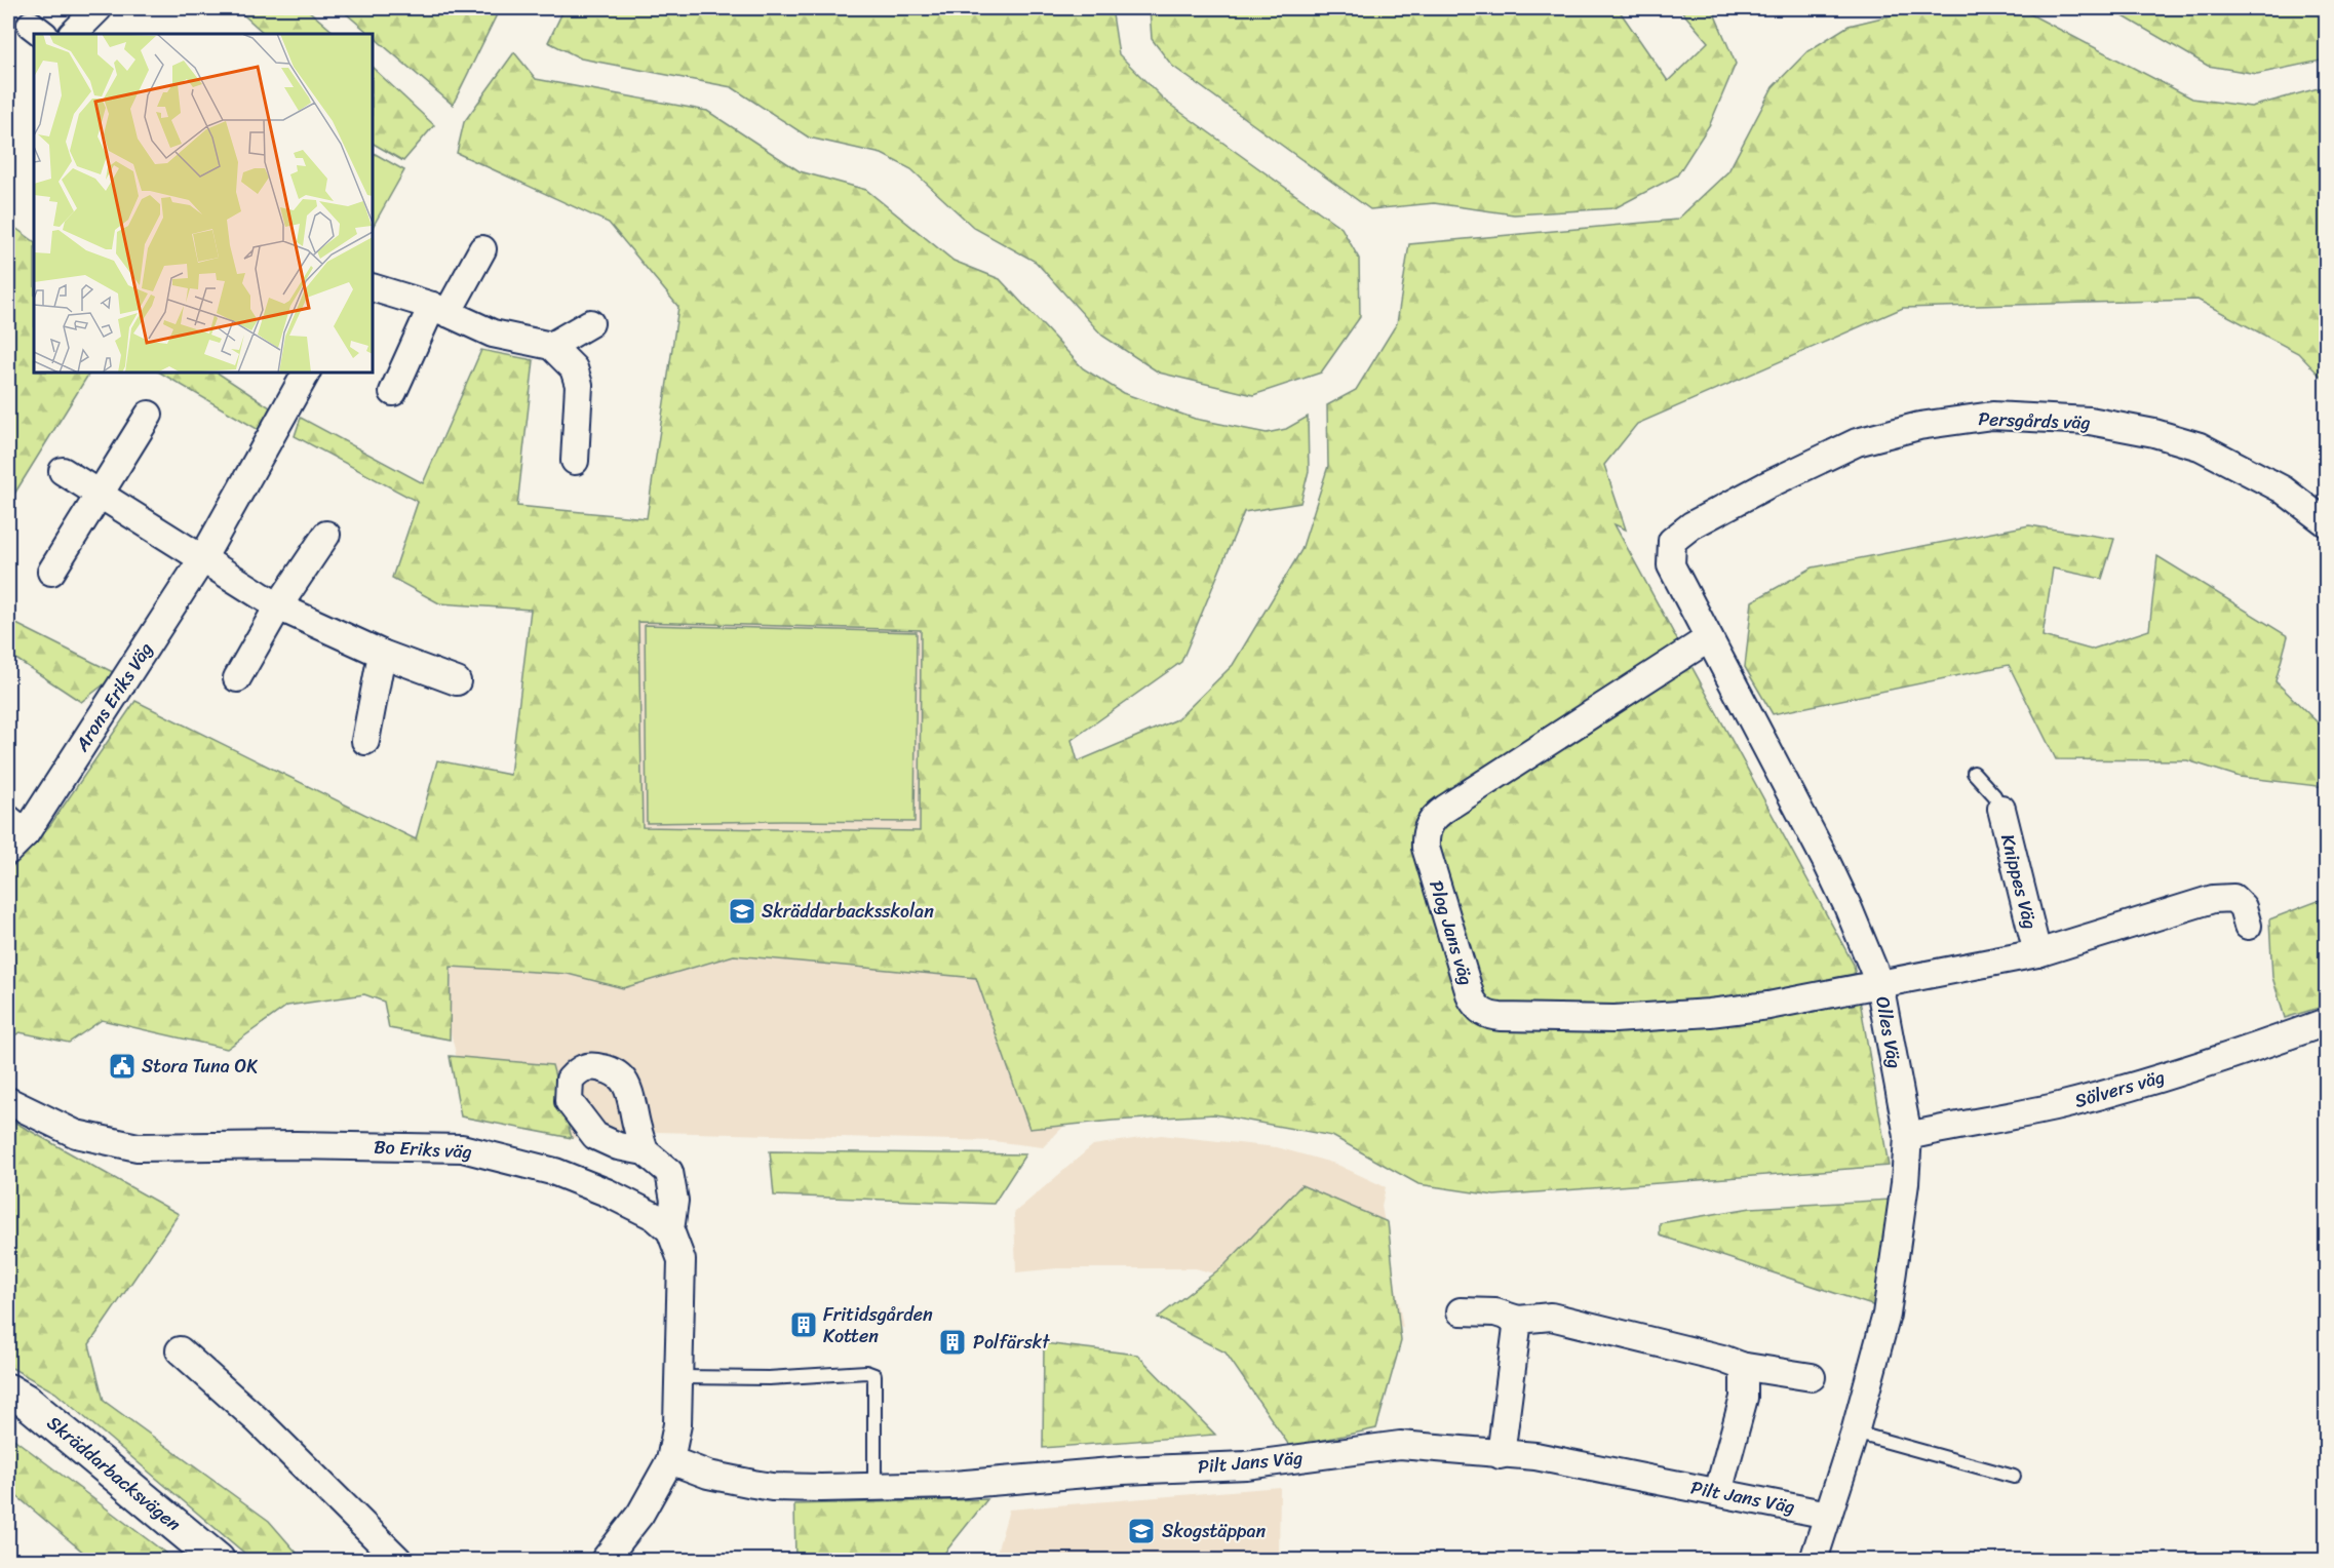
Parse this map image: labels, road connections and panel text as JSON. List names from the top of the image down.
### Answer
{
  "streets": {
    "street": [
      "Persgårds väg",
      "Arons Eriks Väg",
      "Knippes Väg",
      "Plog Jans väg",
      "Olles Väg",
      "Sölvers väg",
      "Bo Eriks väg",
      "Pilt Jans Väg",
      "Skräddarbacksvägen"
    ]
  },
  "crossings": [
    ["Persgårds väg", "Olles Väg"],
    ["Plog Jans väg", "Olles Väg"],
    ["Olles Väg", "Sölvers väg"],
    ["Olles Väg", "Pilt Jans Väg"]
  ],
  "places": {
    "school or university": ["Skräddarbacksskolan", "Skogstäppan"],
    "public building": ["Stora Tuna OK"],
    "building": ["Fritidsgården Kotten", "Polfärskt"]
  }
}
